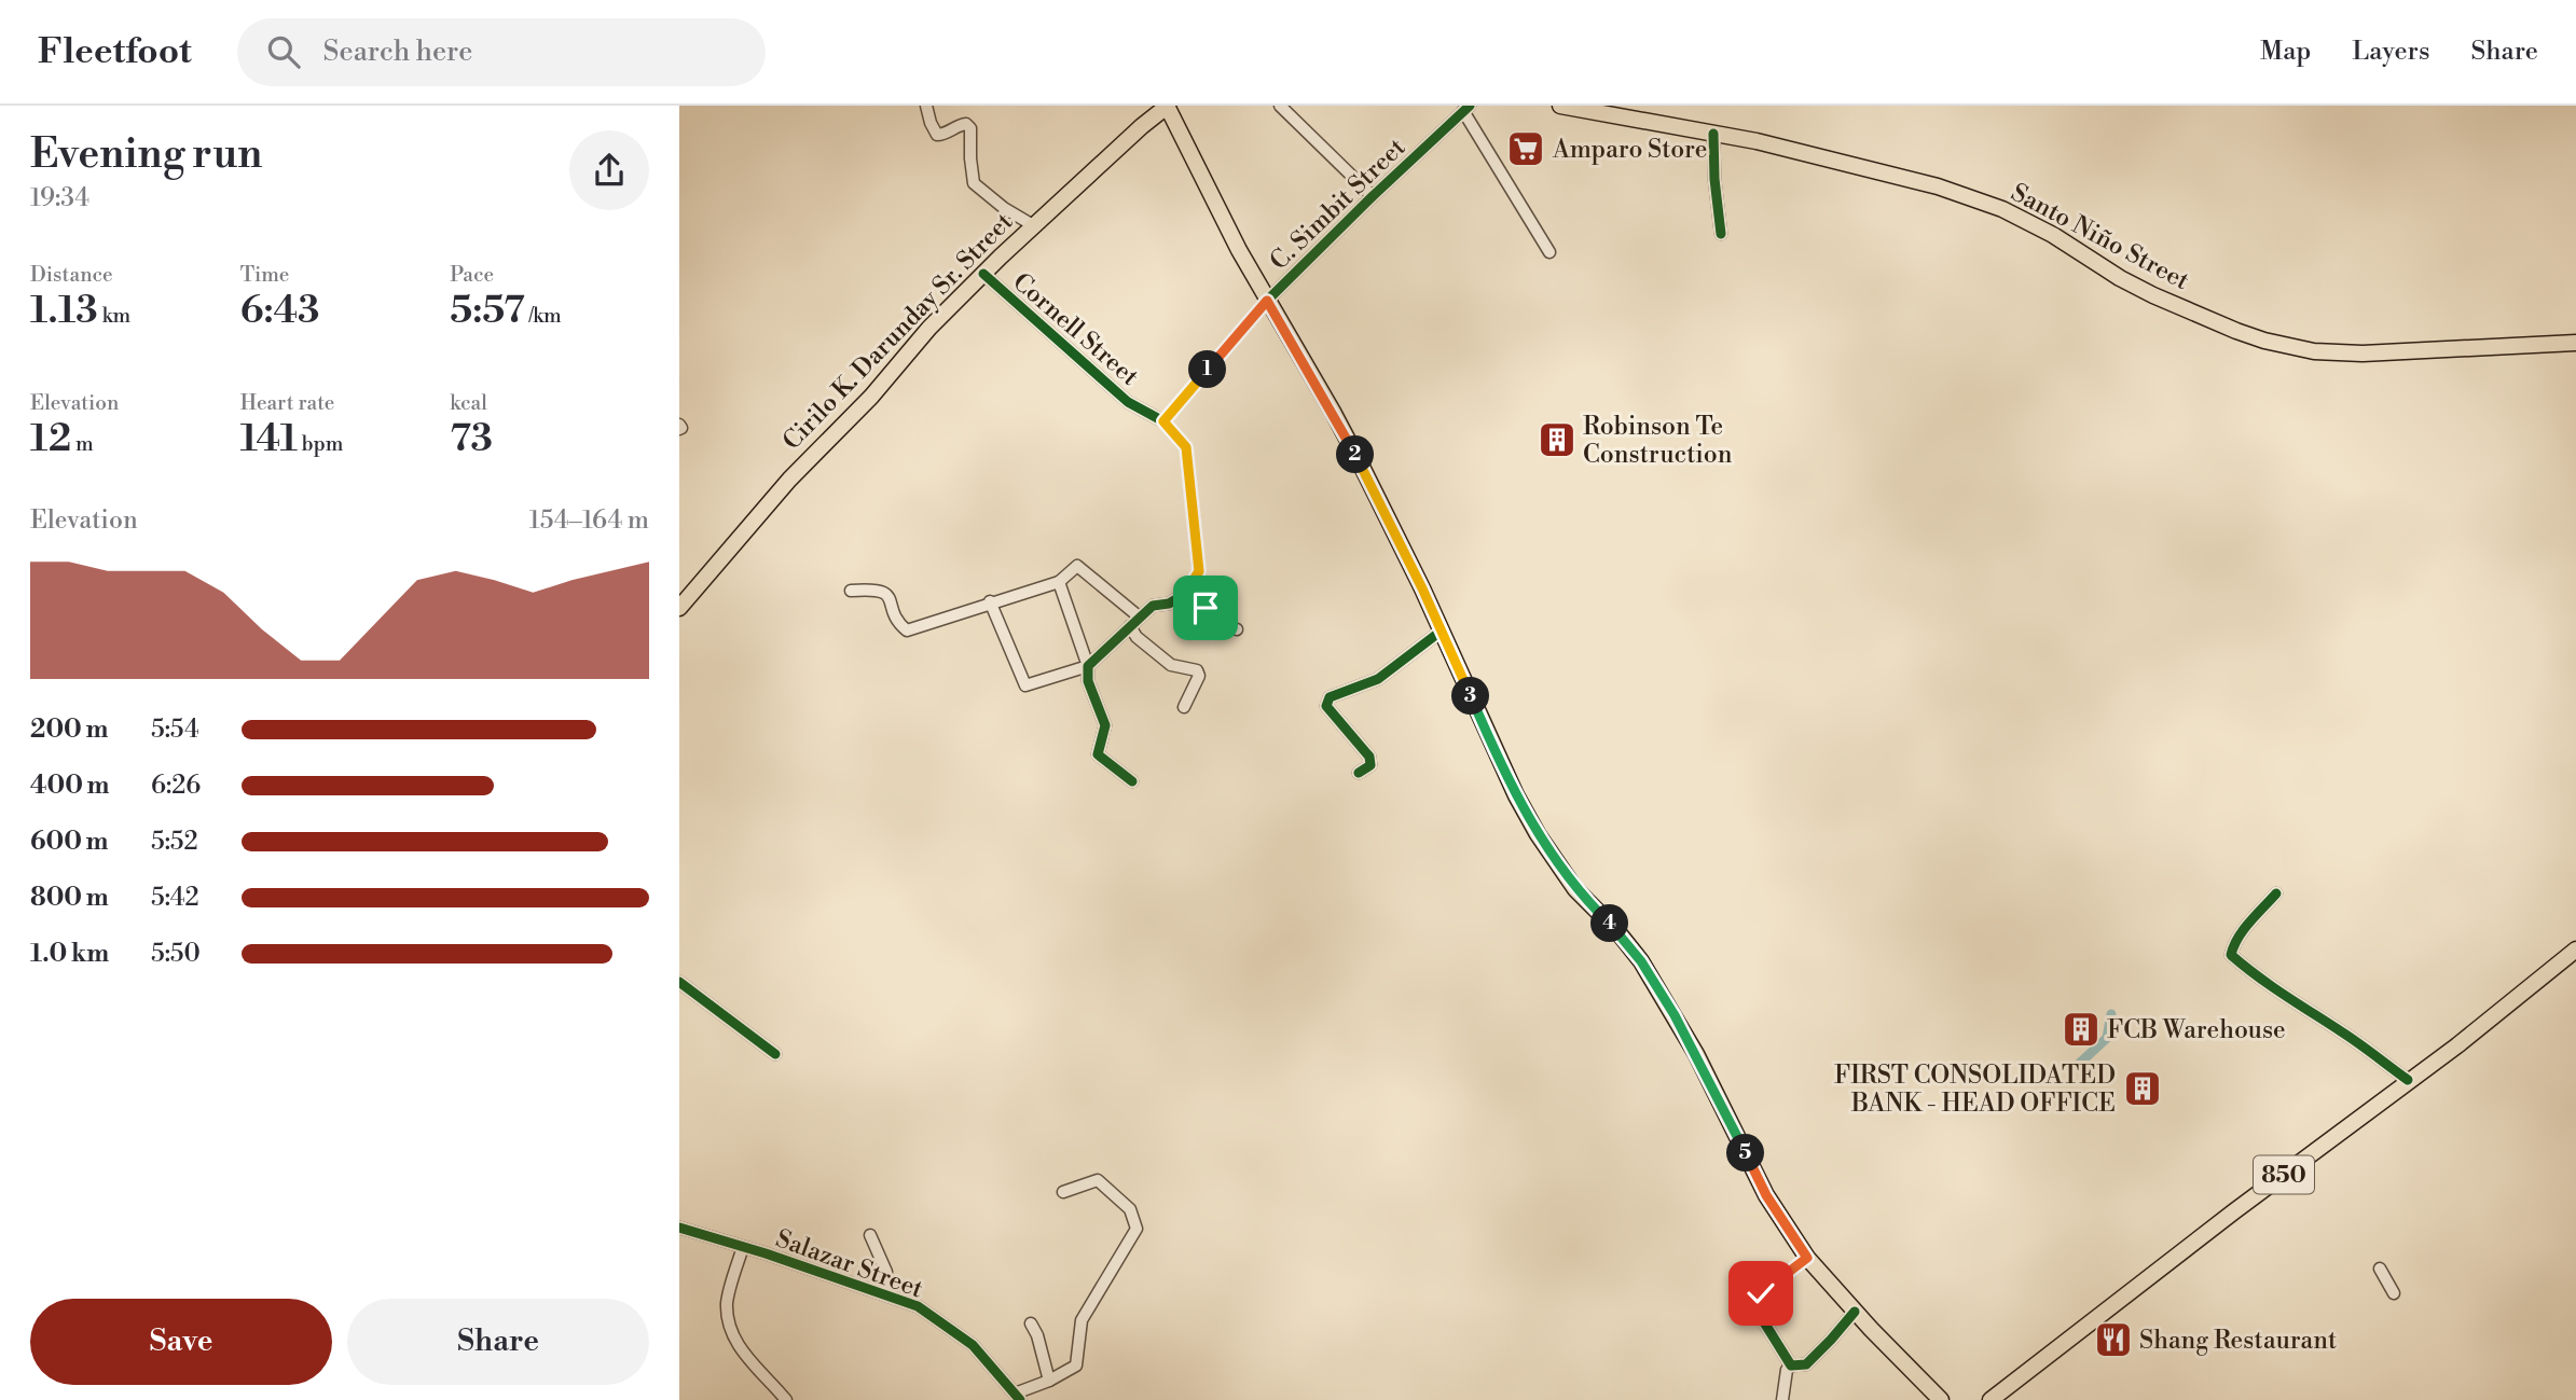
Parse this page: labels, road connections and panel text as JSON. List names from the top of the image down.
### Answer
{
  "streets": {
    "main road": ["Santo Niño Street", "Cirilo K. Darunday Sr. Street", "850"],
    "street": ["C. Simbit Street", "Cornell Street", "Salazar Street"]
  },
  "crossings": [
    ["Cornell Street", "Cirilo K. Darunday Sr. Street"]
  ],
  "places": {
    "supermarket": ["Amparo Store"],
    "building": ["Robinson Te Construction", "FCB Warehouse", "FIRST CONSOLIDATED BANK - HEAD OFFICE"],
    "restaurant": ["Shang Restaurant"]
  },
  "page": {
    "header": "Fleetfoot",
    "search": "Search here",
    "nav": ["Map", "Layers", "Share"],
    "heading": ["Evening run", "19:34"],
    "stats": [
      ["Distance", "1.13 km"],
      ["Time", "6:43"],
      ["Pace", "5:57 /km"],
      ["Elevation", "12 m"],
      ["Heart rate", "141 bpm"],
      ["kcal", "73"]
    ],
    "pins": [
      "1",
      "2",
      "3",
      "4",
      "5"
    ],
    "chart": ["Elevation", "154–164 m"],
    "list": [
      {
        "name": "200 m",
        "note": "5:54"
      },
      {
        "name": "400 m",
        "note": "6:26"
      },
      {
        "name": "600 m",
        "note": "5:52"
      },
      {
        "name": "800 m",
        "note": "5:42"
      },
      {
        "name": "1.0 km",
        "note": "5:50"
      }
    ],
    "buttons": ["Save", "Share"]
  }
}
